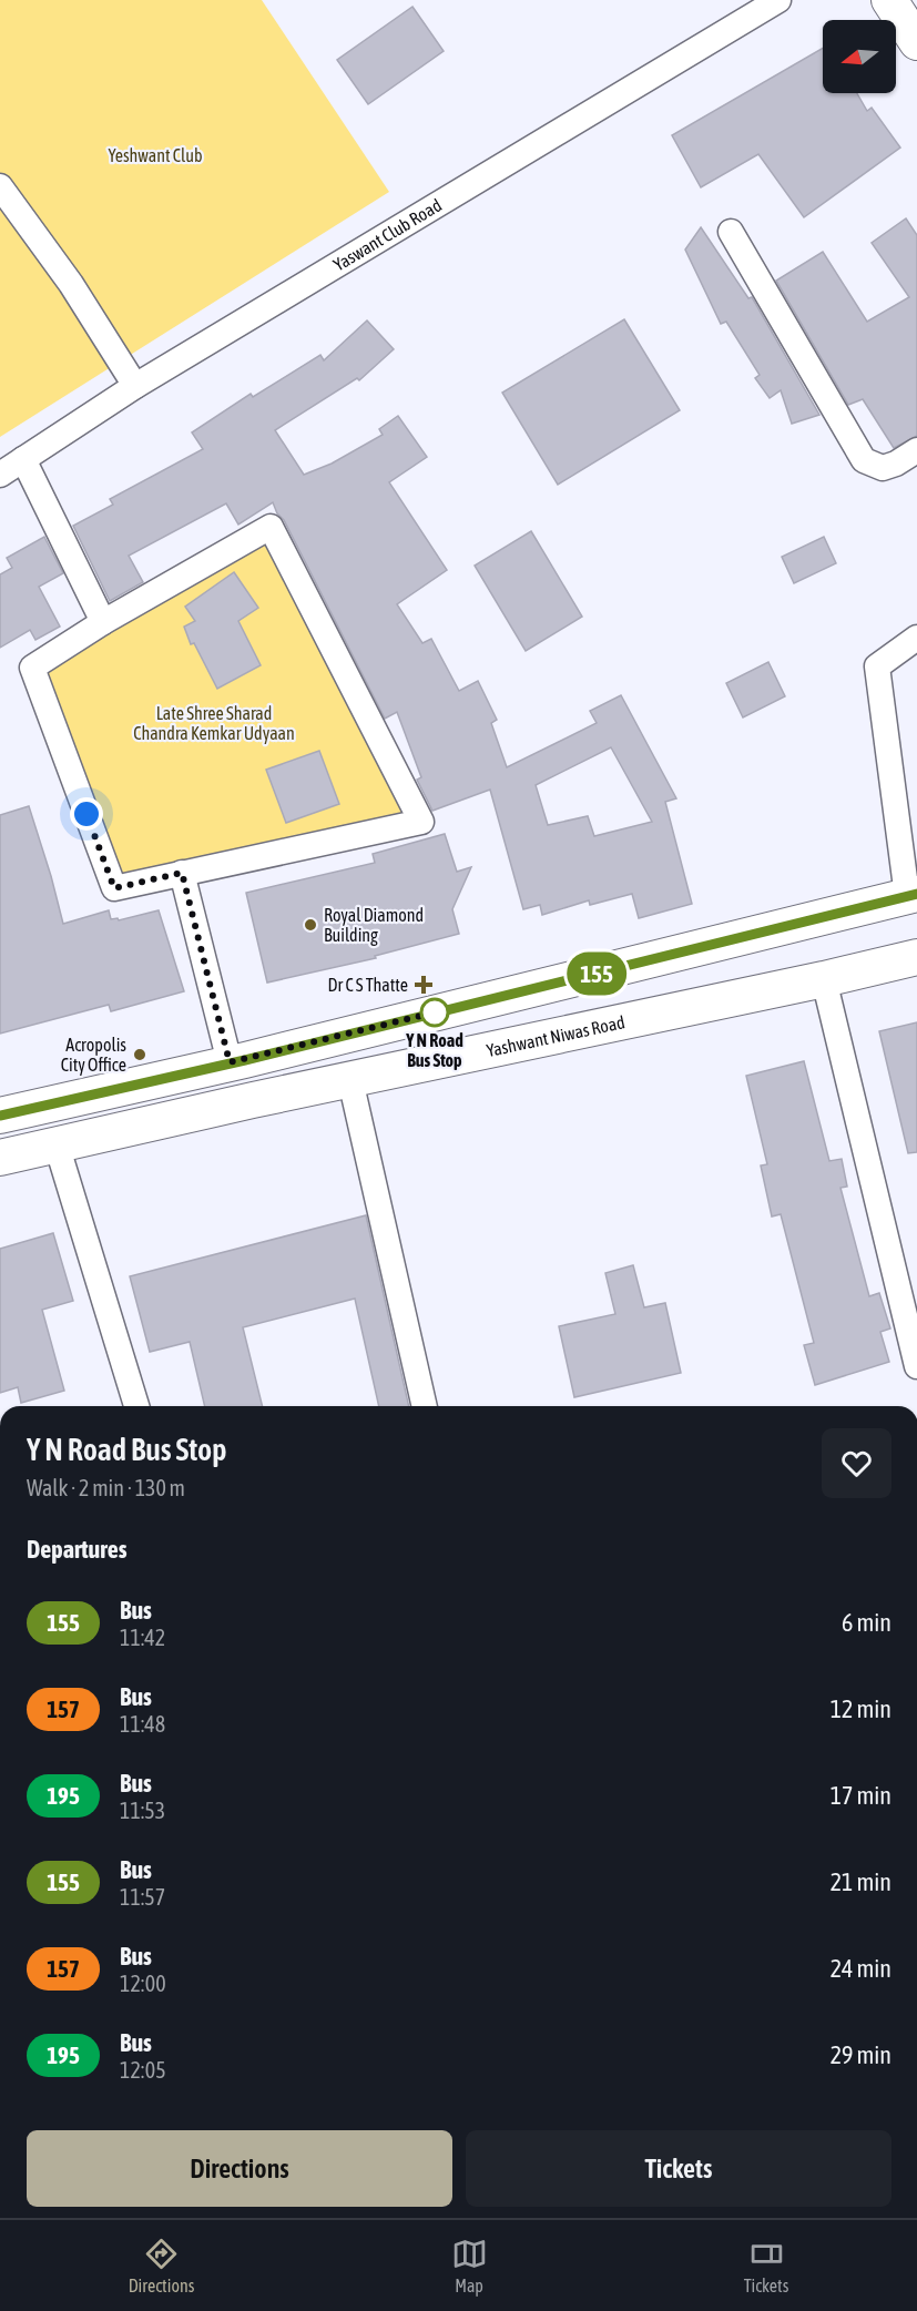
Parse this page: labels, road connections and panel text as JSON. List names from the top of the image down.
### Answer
{
  "streets": {
    "main road": ["Yashwant Niwas Road"],
    "street": ["Yaswant Club Road"]
  },
  "parks": ["Yeshwant Club", "Late Shree Sharad Chandra Kemkar Udyaan"],
  "places": {
    "other": ["Royal Diamond Building", "Y N Road Bus Stop", "Acropolis City Office"],
    "health": ["Dr C S Thatte"]
  },
  "lines": ["bus line 155"],
  "north": "left",
  "page": {
    "on_map": "155",
    "heading": [
      ["Y N Road Bus Stop", "Walk · 2 min · 130 m"],
      "Departures"
    ],
    "list": [
      {
        "mark": "155",
        "name": "Bus",
        "note": "11:42",
        "value": "6 min"
      },
      {
        "mark": "157",
        "name": "Bus",
        "note": "11:48",
        "value": "12 min"
      },
      {
        "mark": "195",
        "name": "Bus",
        "note": "11:53",
        "value": "17 min"
      },
      {
        "mark": "155",
        "name": "Bus",
        "note": "11:57",
        "value": "21 min"
      },
      {
        "mark": "157",
        "name": "Bus",
        "note": "12:00",
        "value": "24 min"
      },
      {
        "mark": "195",
        "name": "Bus",
        "note": "12:05",
        "value": "29 min"
      }
    ],
    "buttons": ["Directions", "Tickets"],
    "tabs": ["Directions", "Map", "Tickets"]
  }
}
